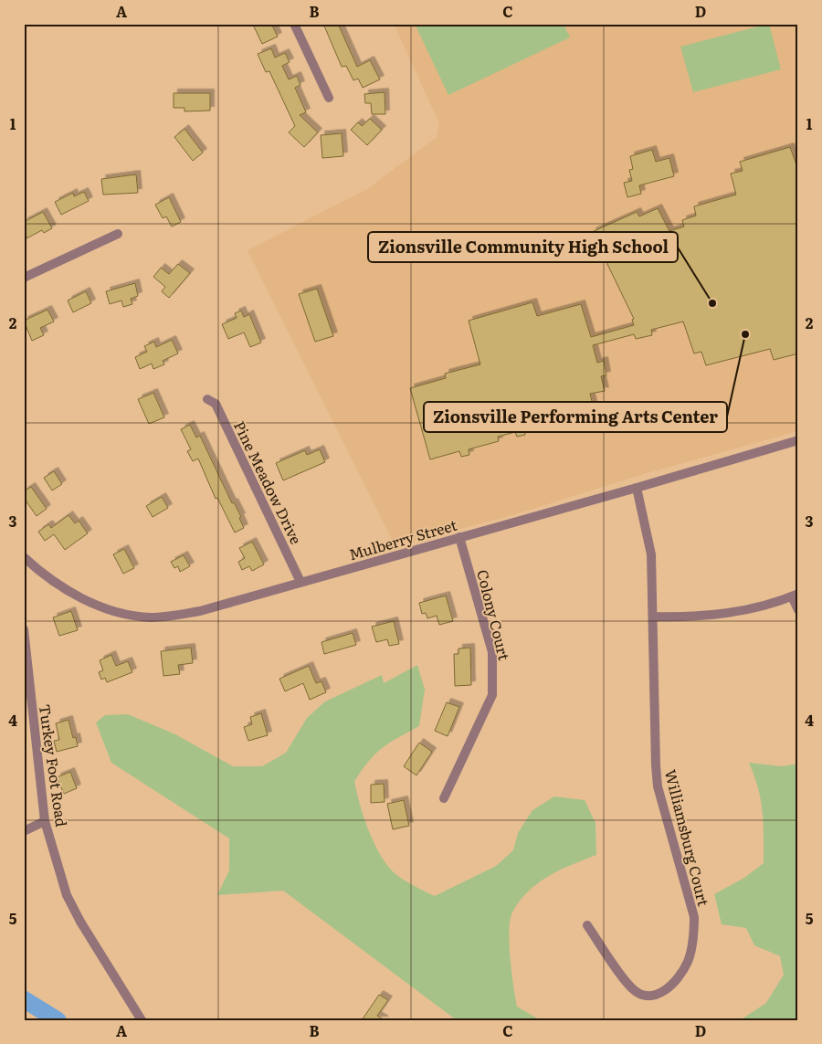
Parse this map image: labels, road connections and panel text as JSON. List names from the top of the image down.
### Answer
{
  "streets": {
    "street": [
      "Pine Meadow Drive",
      "Mulberry Street",
      "Colony Court",
      "Turkey Foot Road",
      "Williamsburg Court"
    ]
  },
  "crossings": [
    ["Pine Meadow Drive", "Mulberry Street"],
    ["Mulberry Street", "Colony Court"],
    ["Mulberry Street", "Williamsburg Court"]
  ],
  "places": ["Zionsville Community High School", "Zionsville Performing Arts Center"],
  "grid": {
    "columns": [
      "A",
      "B",
      "C",
      "D"
    ],
    "rows": [
      "1",
      "2",
      "3",
      "4",
      "5"
    ]
  }
}
